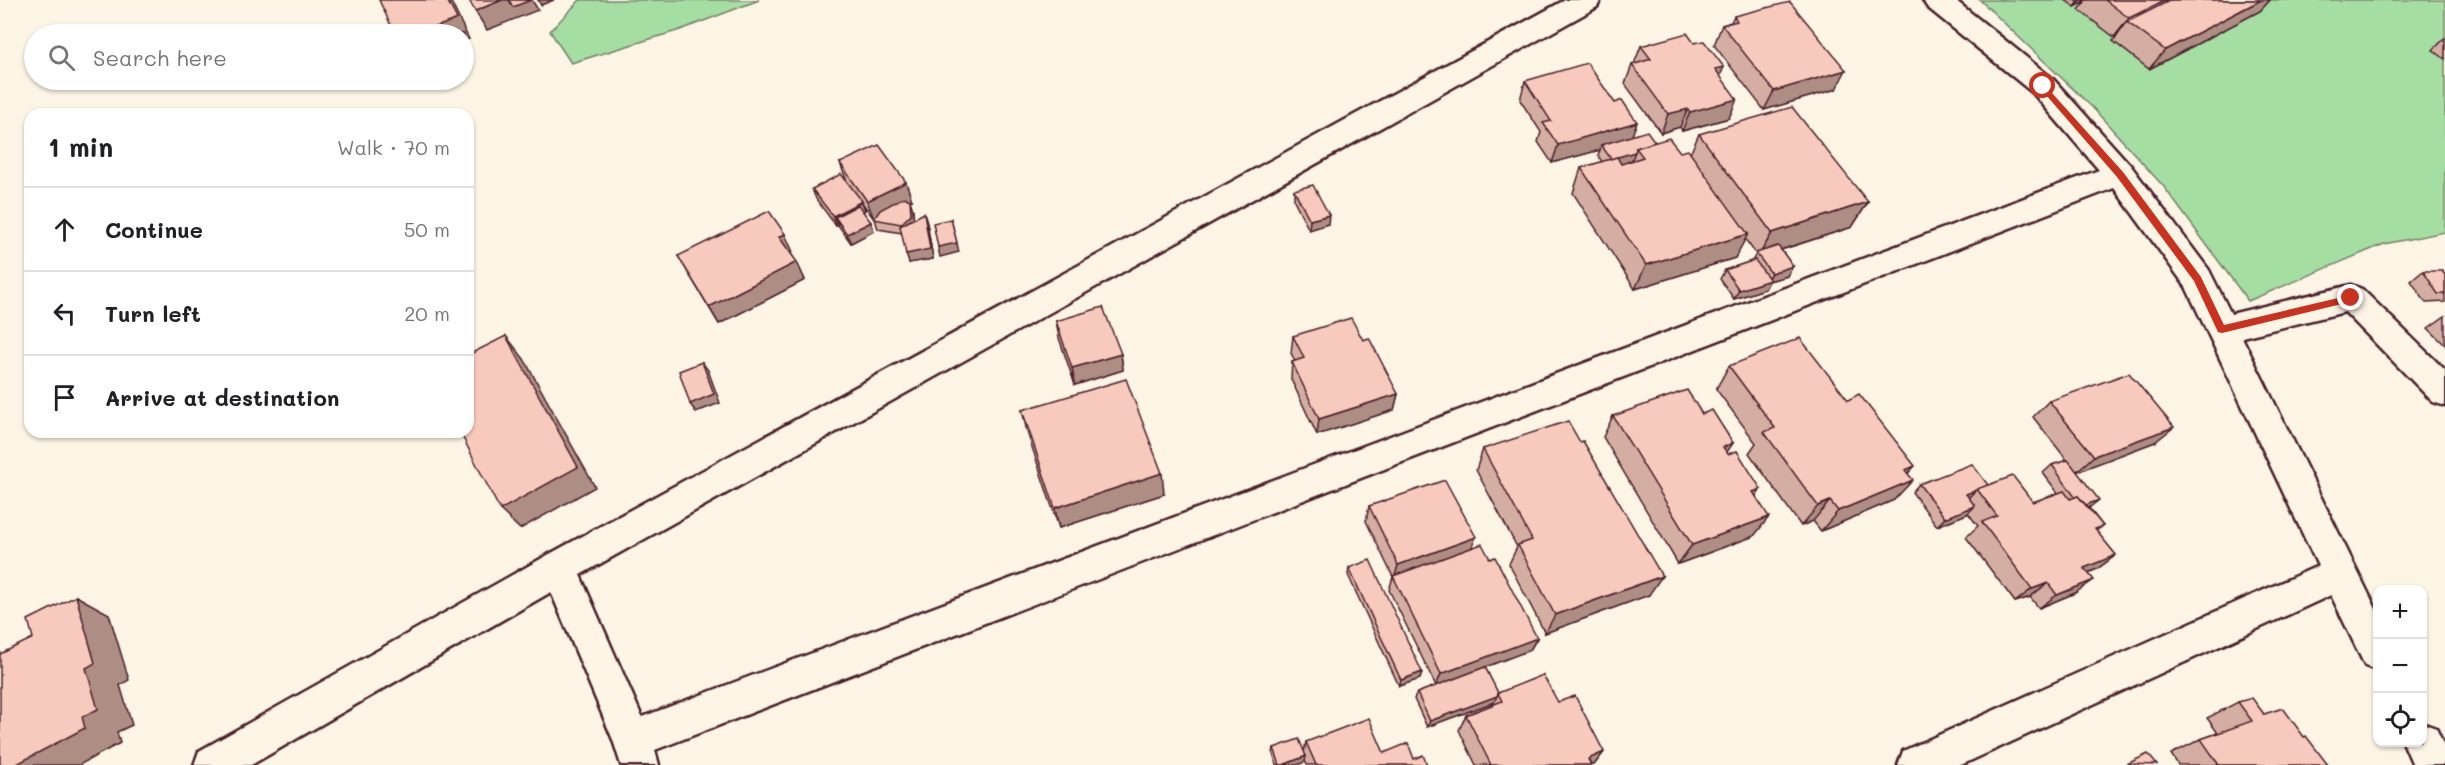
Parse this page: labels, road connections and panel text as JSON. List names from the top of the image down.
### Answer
{
  "page": {
    "search": "Search here",
    "heading": ["1 min", "Walk · 70 m"],
    "list": [
      ["Continue", "50 m"],
      ["Turn left", "20 m"],
      "Arrive at destination"
    ],
    "map_buttons": ["+", "−"]
  }
}
